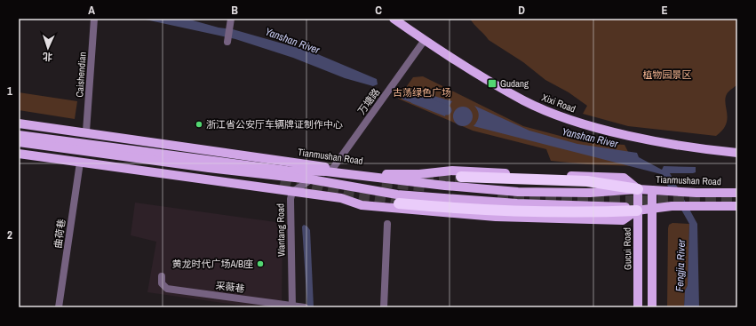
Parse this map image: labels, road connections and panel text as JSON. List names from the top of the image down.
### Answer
{
  "streets": {
    "main road": ["Xixi Road", "Tianmushan Road", "Gucui Road"],
    "street": [
      "Caishendian",
      "万塘路",
      "Wantang Road",
      "曲荷巷",
      "采薇巷"
    ]
  },
  "crossings": [
    ["Caishendian", "Tianmushan Road"],
    ["万塘路", "Xixi Road"],
    ["万塘路", "Tianmushan Road"],
    ["万塘路", "Wantang Road"],
    ["Tianmushan Road", "Wantang Road"],
    ["Tianmushan Road", "Gucui Road"],
    ["Wantang Road", "采薇巷"]
  ],
  "water": ["Yanshan River", "Fengjia River"],
  "parks": ["植物园景区", "古荡绿色广场"],
  "places": {
    "transit": ["Gudang"],
    "other": ["浙江省公安厅车辆牌证制作中心", "黄龙时代广场A/B座"]
  },
  "north": "bottom",
  "grid": {
    "columns": [
      "A",
      "B",
      "C",
      "D",
      "E"
    ],
    "rows": ["1", "2"]
  }
}
